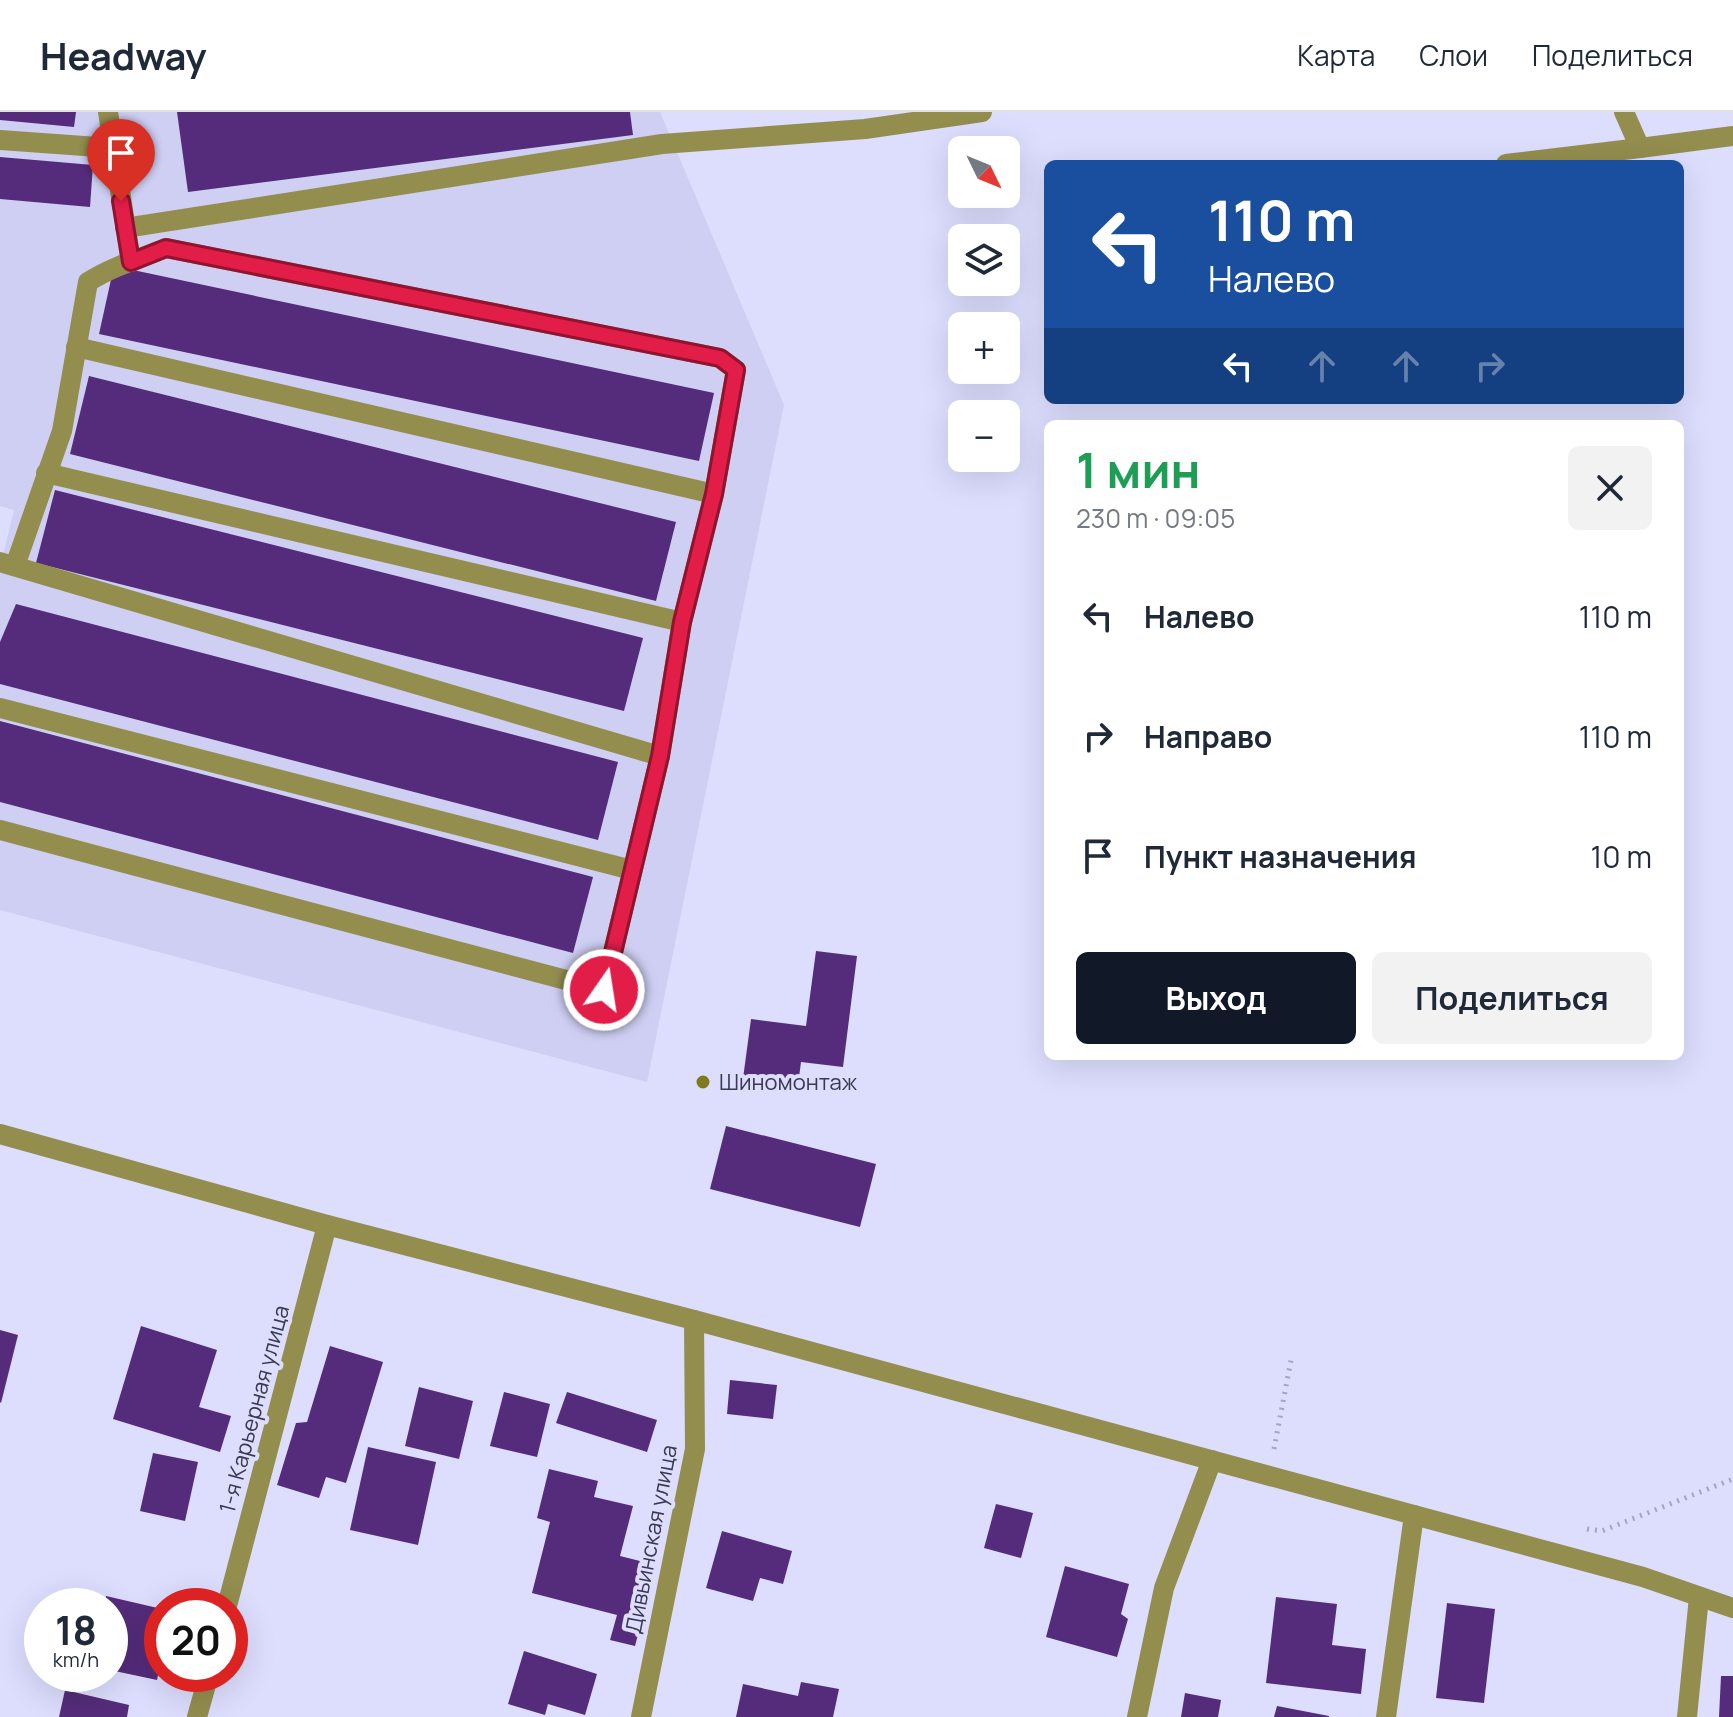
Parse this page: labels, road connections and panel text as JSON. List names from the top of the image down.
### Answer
{
  "streets": {
    "street": ["1-я Карьерная улица", "Дивьинская улица"]
  },
  "places": ["Шиномонтаж"],
  "north": "bottom right",
  "page": {
    "header": "Headway",
    "nav": ["Карта", "Слои", "Поделиться"],
    "map_buttons": ["+", "−"],
    "turn": ["110 m", "Налево"],
    "heading": ["1 мин", "230 m · 09:05"],
    "list": [
      {
        "name": "Налево",
        "value": "110 m"
      },
      {
        "name": "Направо",
        "value": "110 m"
      },
      {
        "name": "Пункт назначения",
        "value": "10 m"
      }
    ],
    "buttons": ["Выход", "Поделиться"],
    "speed": "18 km/h",
    "limit": "20"
  }
}
